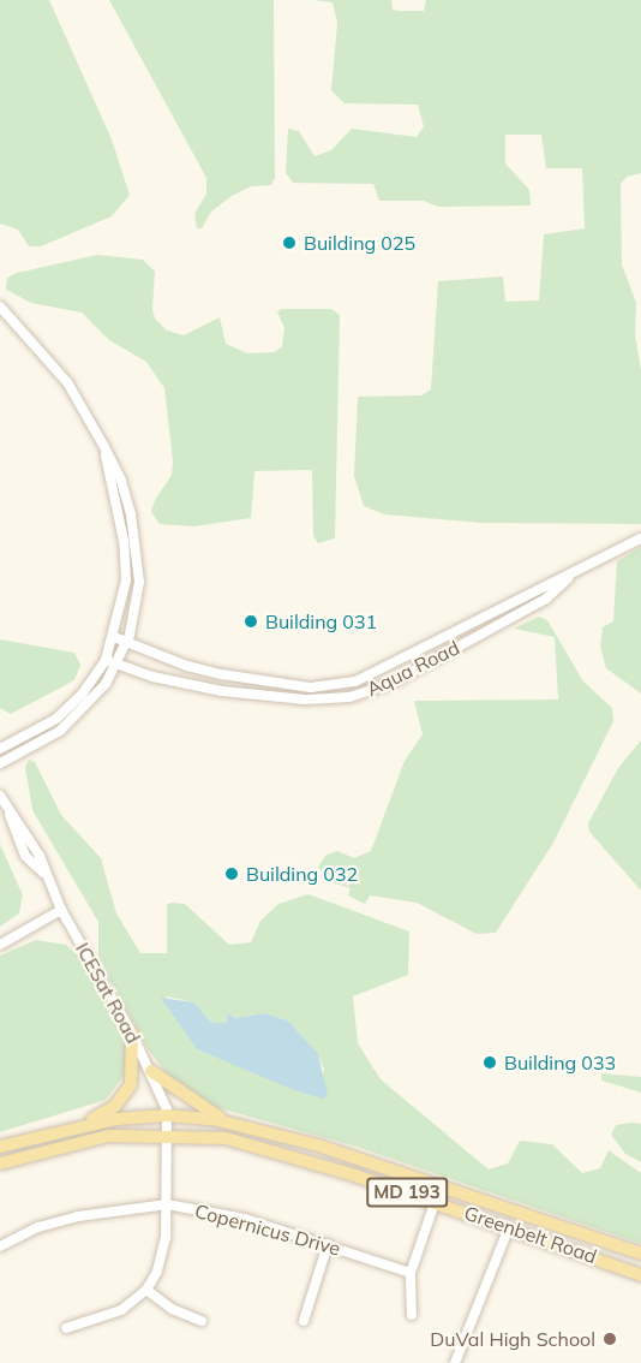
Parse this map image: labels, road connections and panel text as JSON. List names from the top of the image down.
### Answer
{
  "streets": {
    "main road": ["MD 193", "Greenbelt Road"],
    "street": ["Aqua Road", "ICESat Road", "Copernicus Drive"]
  },
  "crossings": [
    ["ICESat Road", "Copernicus Drive"],
    ["ICESat Road", "Greenbelt Road"]
  ],
  "places": [
    "Building 025",
    "Building 031",
    "Building 032",
    "Building 033",
    "DuVal High School"
  ]
}
